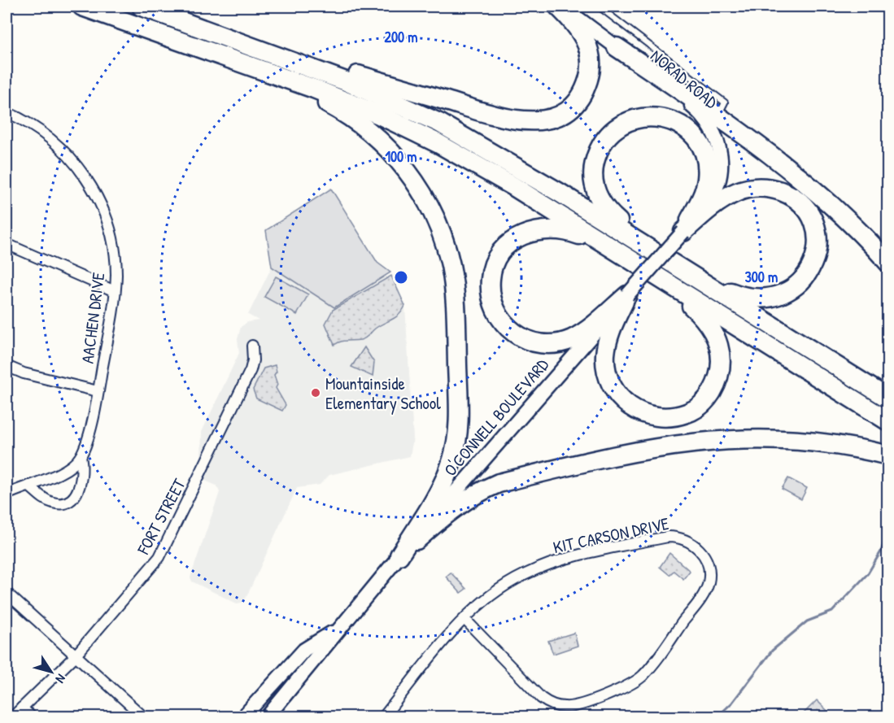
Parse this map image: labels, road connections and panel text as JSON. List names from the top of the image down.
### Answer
{
  "streets": {
    "main road": ["NORAD ROAD", "O'CONNELL BOULEVARD"],
    "street": ["AACHEN DRIVE", "FORT STREET", "KIT CARSON DRIVE"]
  },
  "crossings": [
    ["NORAD ROAD", "O'CONNELL BOULEVARD"]
  ],
  "places": ["Mountainside Elementary School"],
  "north": "bottom right",
  "rings": ["200 m", "100 m", "300 m"]
}
